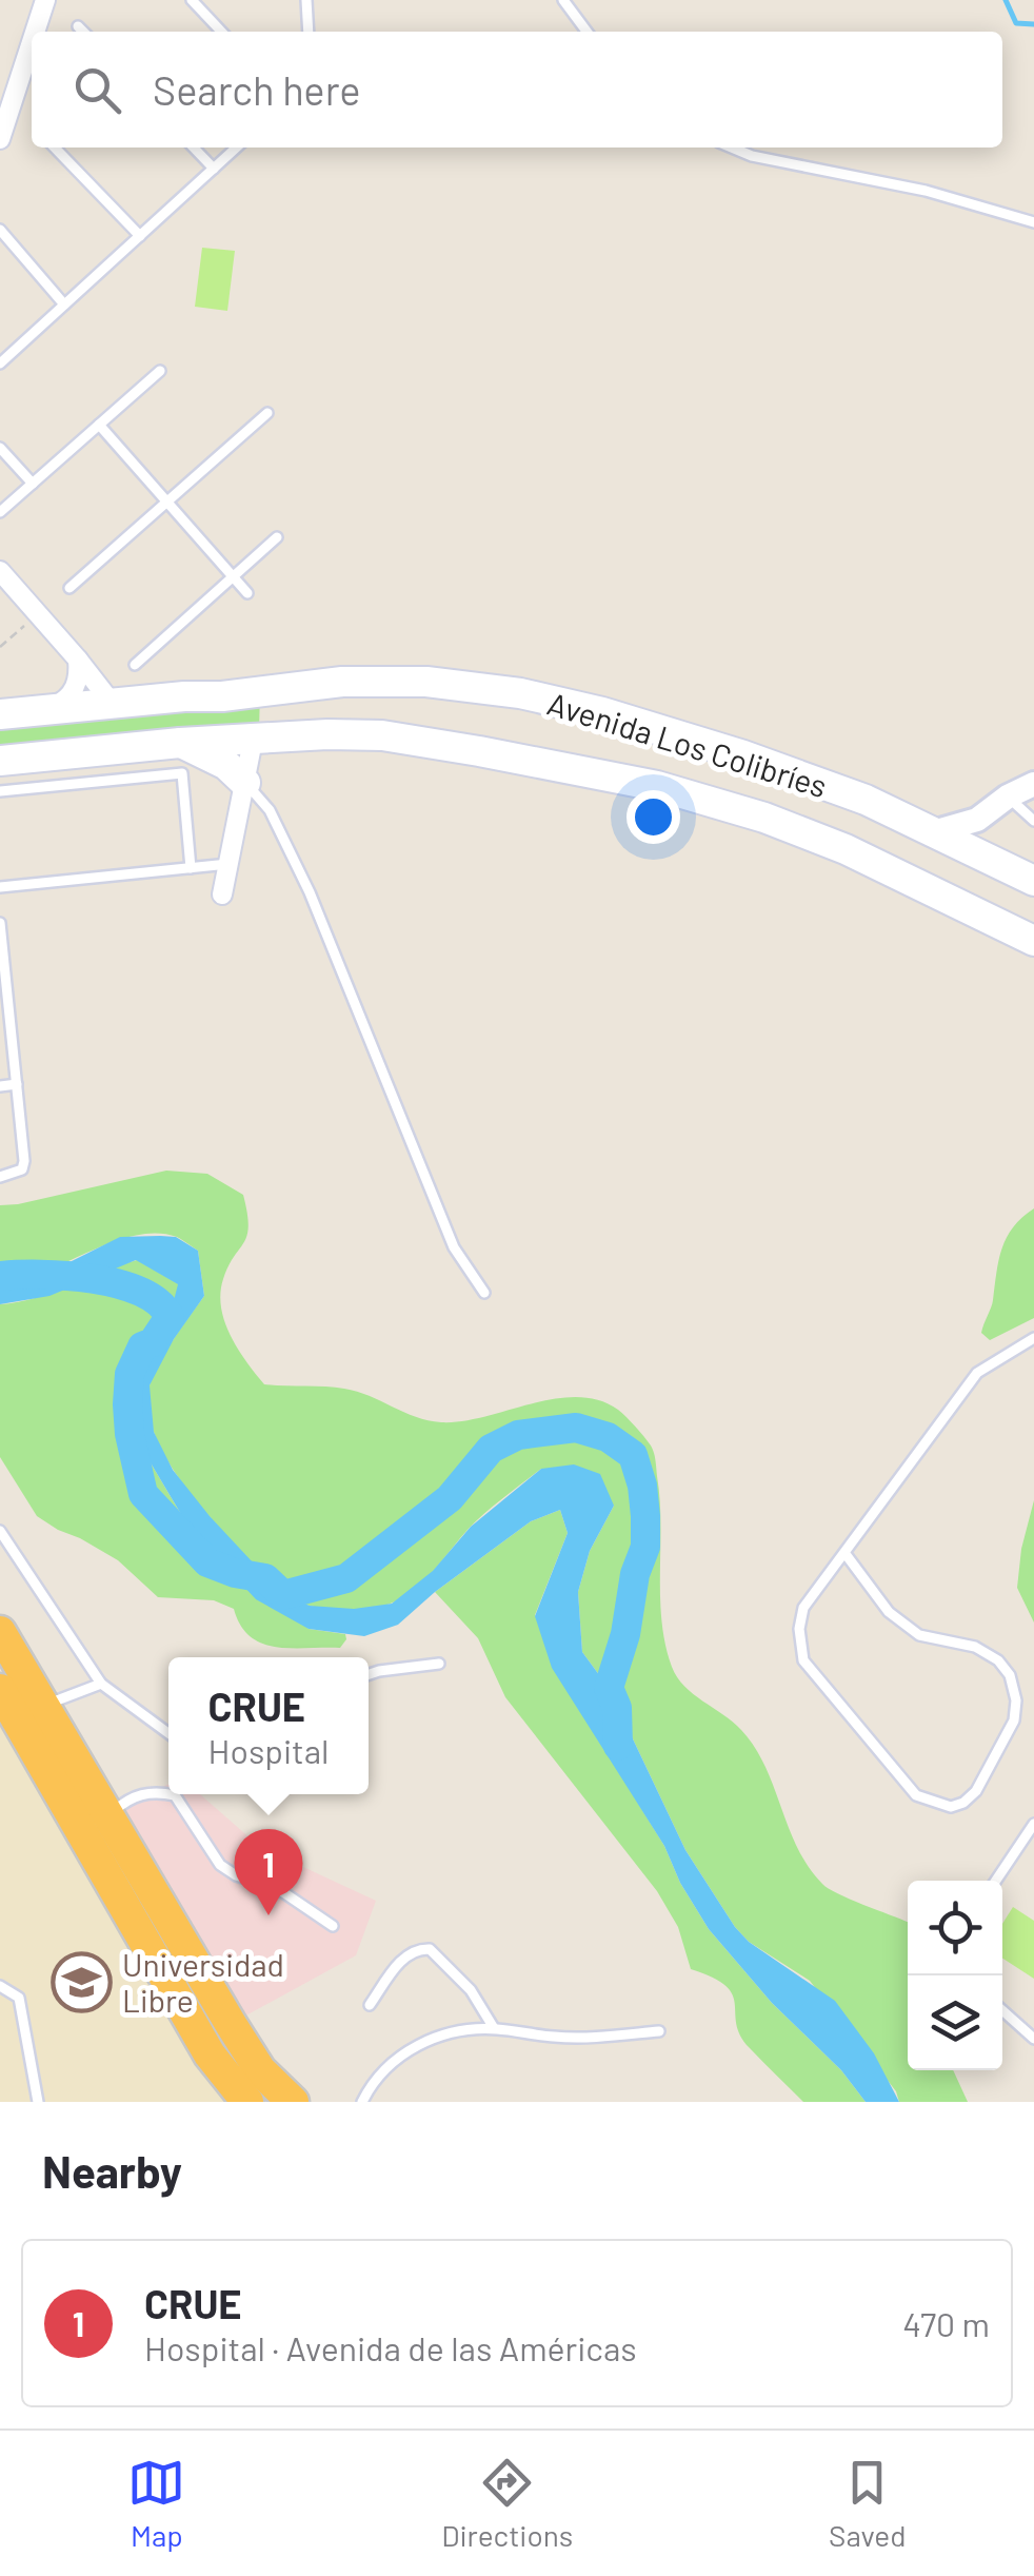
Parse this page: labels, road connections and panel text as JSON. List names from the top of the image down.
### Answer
{
  "streets": {
    "main road": ["Avenida Los Colibríes"]
  },
  "places": {
    "school or university": ["Universidad Libre"]
  },
  "page": {
    "search": "Search here",
    "popup": ["CRUE", "Hospital"],
    "pins": "1",
    "heading": "Nearby",
    "list": [
      {
        "mark": "1",
        "name": "CRUE",
        "note": "Hospital · Avenida de las Américas",
        "value": "470 m"
      }
    ],
    "nav": ["Map", "Directions", "Saved"]
  }
}
